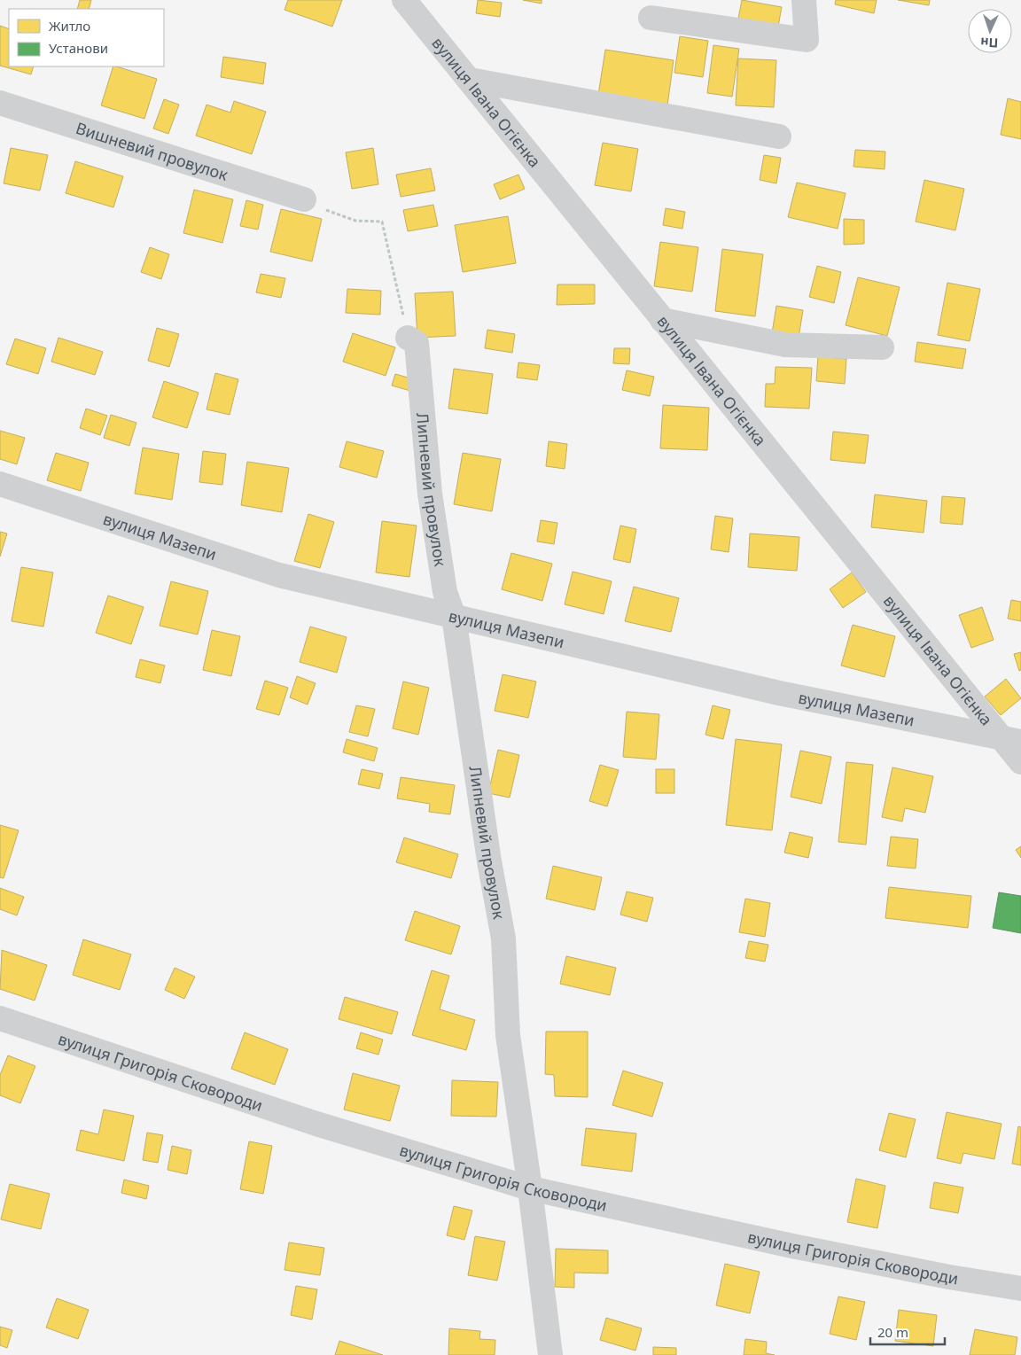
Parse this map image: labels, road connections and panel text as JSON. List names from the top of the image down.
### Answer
{
  "streets": {
    "street": [
      "вулиця Івана Огієнка",
      "Вишневий провулок",
      "Липневий провулок",
      "вулиця Мазепи",
      "вулиця Григорія Сковороди"
    ]
  },
  "crossings": [
    ["вулиця Івана Огієнка", "вулиця Мазепи"],
    ["Липневий провулок", "вулиця Мазепи"],
    ["Липневий провулок", "вулиця Григорія Сковороди"]
  ],
  "legend": ["Житло", "Установи"],
  "scale_bar": "20 m",
  "north": "bottom"
}
